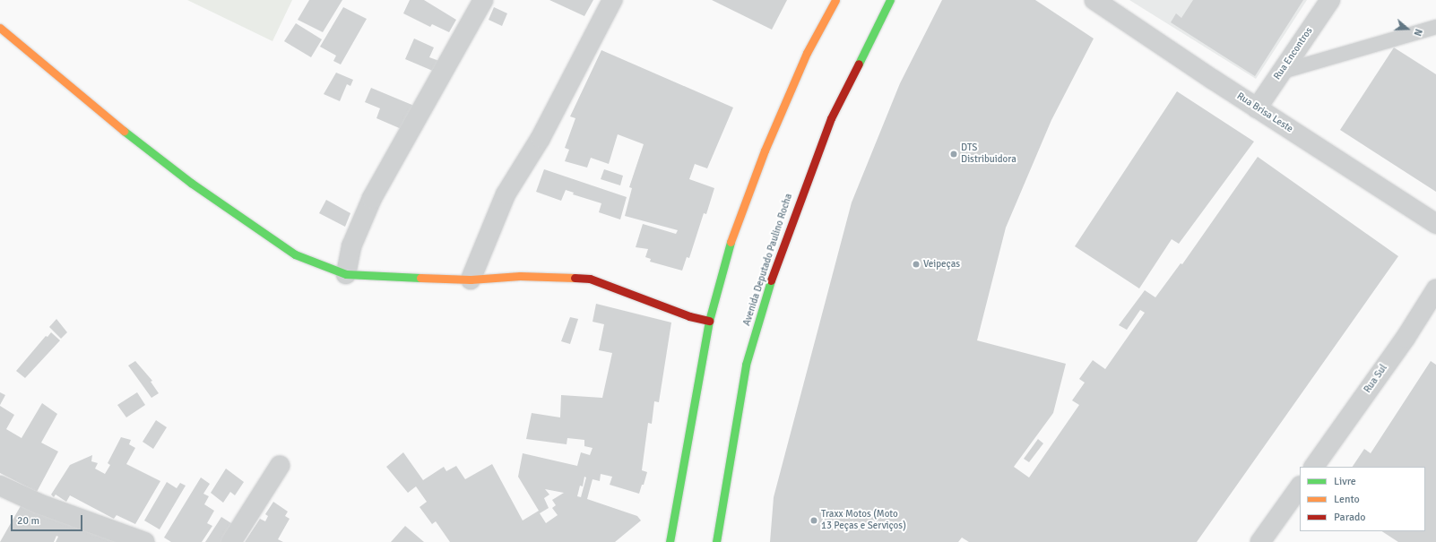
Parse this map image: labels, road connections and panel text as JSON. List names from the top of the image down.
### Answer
{
  "streets": {
    "main road": ["Avenida Deputado Paulino Rocha"],
    "street": ["Rua Encontros", "Rua Brisa Leste", "Rua Sul"]
  },
  "crossings": [
    ["Rua Encontros", "Rua Brisa Leste"]
  ],
  "places": ["DTS Distribuidora", "Veipeças", "Traxx Motos (Moto 13 Peças e Serviços)"],
  "legend": ["Livre", "Lento", "Parado"],
  "scale_bar": "20 m",
  "north": "right"
}
